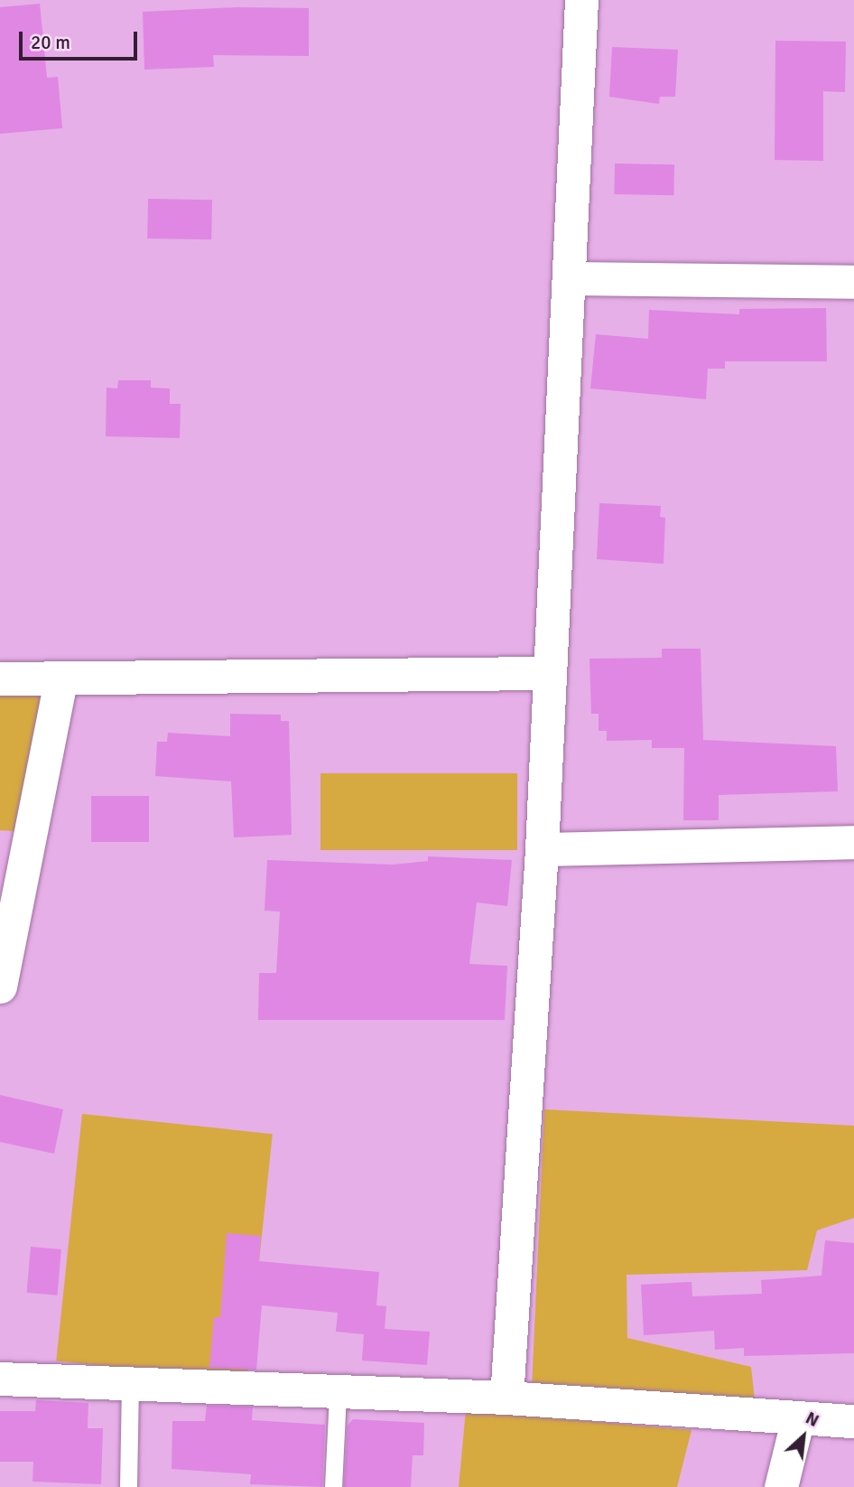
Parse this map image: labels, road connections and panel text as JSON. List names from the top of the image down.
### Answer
{
  "scale_bar": "20 m",
  "north": "top right"
}
